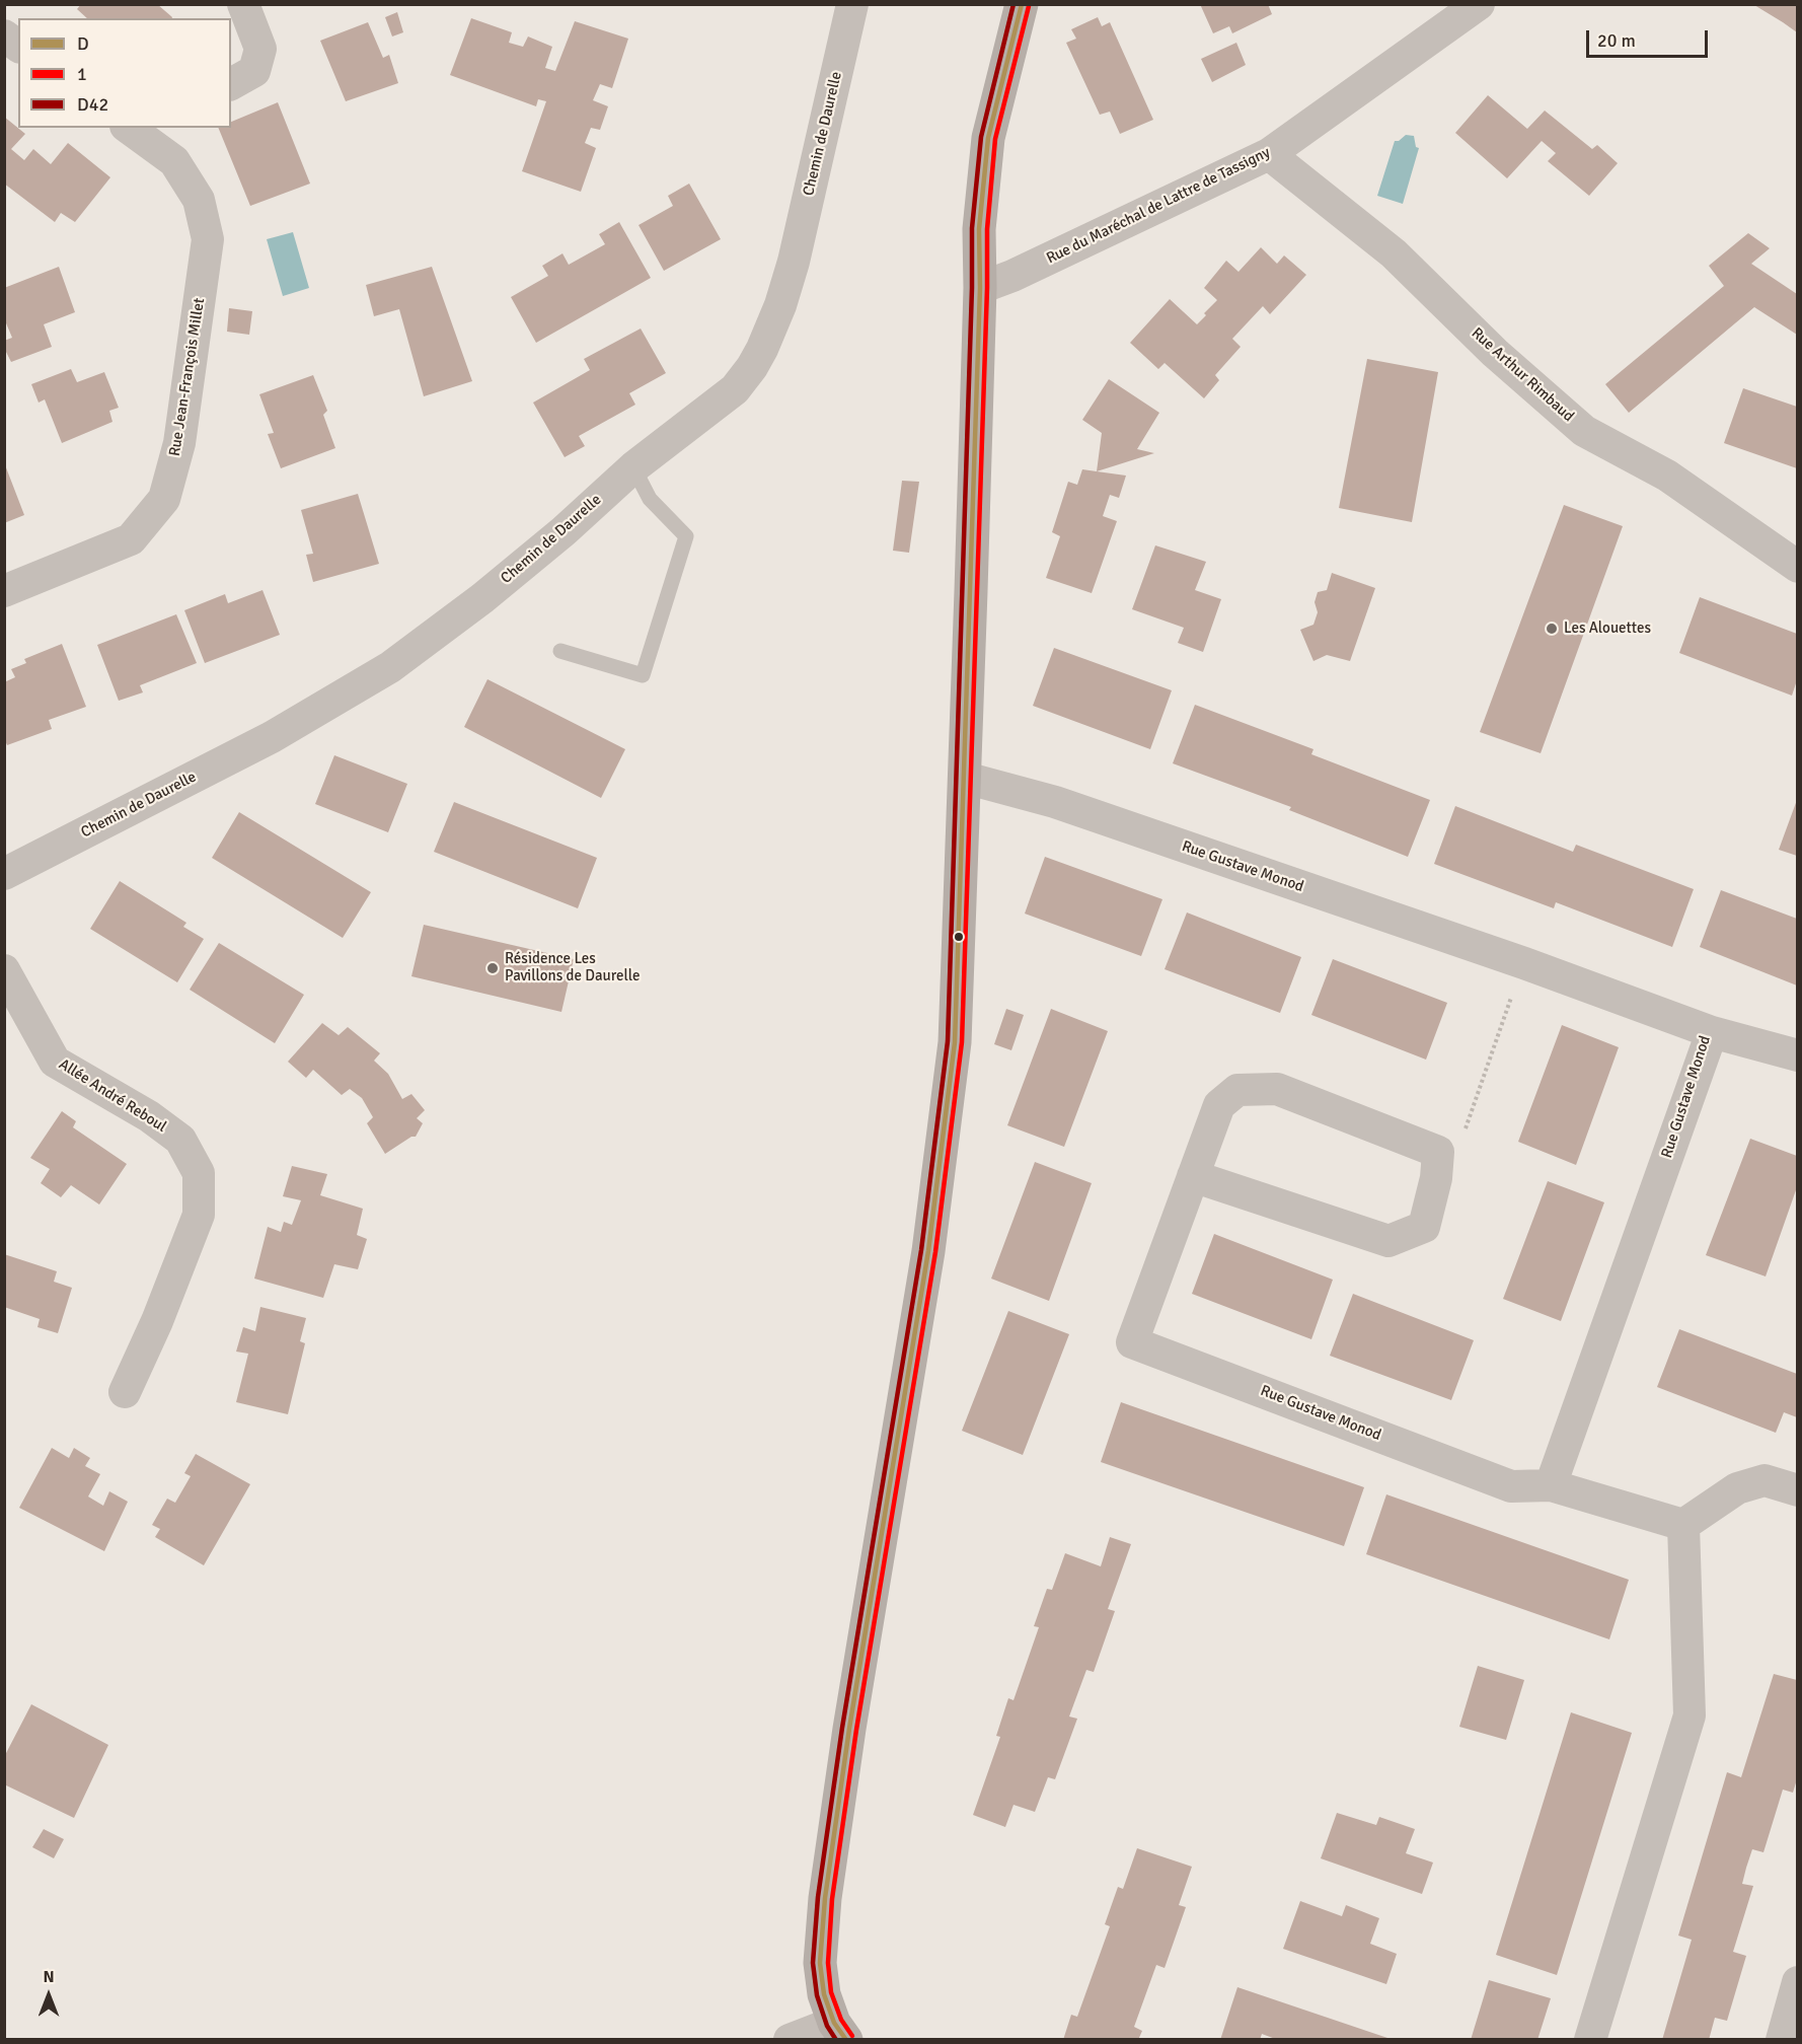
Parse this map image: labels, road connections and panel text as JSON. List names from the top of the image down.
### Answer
{
  "streets": {
    "street": [
      "Chemin de Daurelle",
      "Rue du Maréchal de Lattre de Tassigny",
      "Rue Arthur Rimbaud",
      "Rue Jean-François Millet",
      "Rue Gustave Monod",
      "Allée André Reboul"
    ]
  },
  "crossings": [
    ["Rue du Maréchal de Lattre de Tassigny", "Rue Arthur Rimbaud"]
  ],
  "places": ["Les Alouettes", "Résidence Les Pavillons de Daurelle"],
  "lines": ["transit line D", "transit line D42", "transit line 1"],
  "legend": ["D", "1", "D42"],
  "scale_bar": "20 m",
  "north": "top"
}
